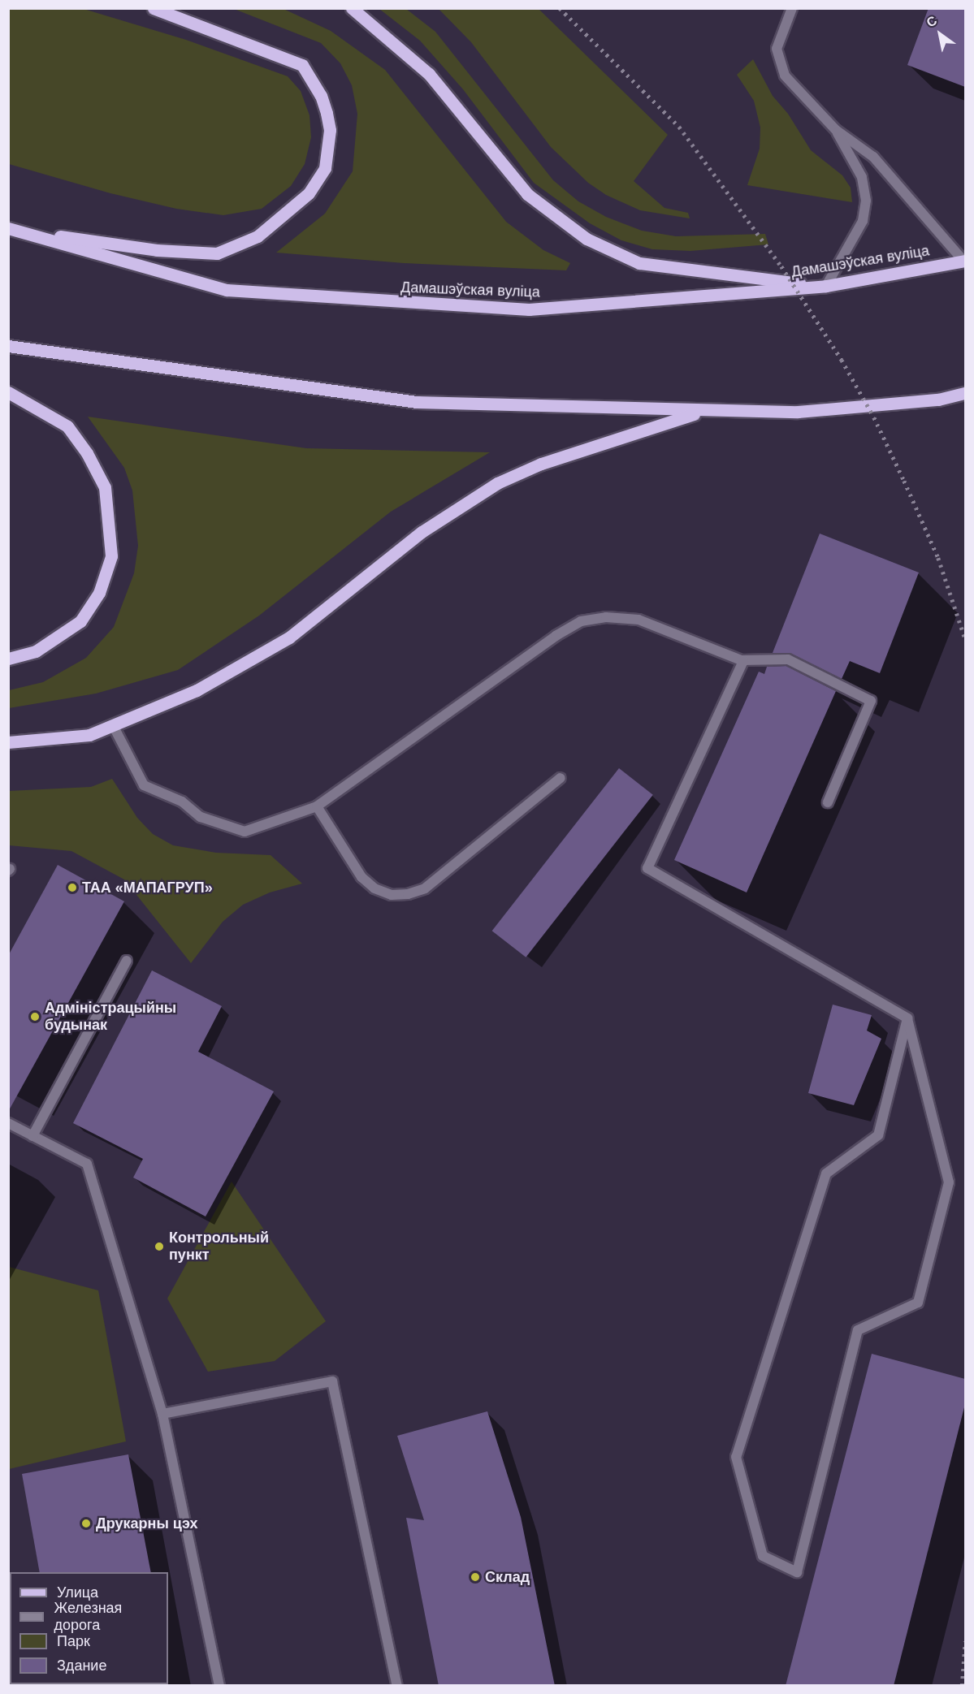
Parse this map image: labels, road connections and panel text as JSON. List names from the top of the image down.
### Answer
{
  "streets": {
    "main road": ["Дамашэўская вуліца"]
  },
  "places": [
    "ТАА «МАПАГРУП»",
    "Адміністрацыйны будынак",
    "Контрольный пункт",
    "Друкарны цэх",
    "Склад"
  ],
  "legend": [
    "Улица",
    "Железная дорога",
    "Парк",
    "Здание"
  ],
  "north": "top left"
}
